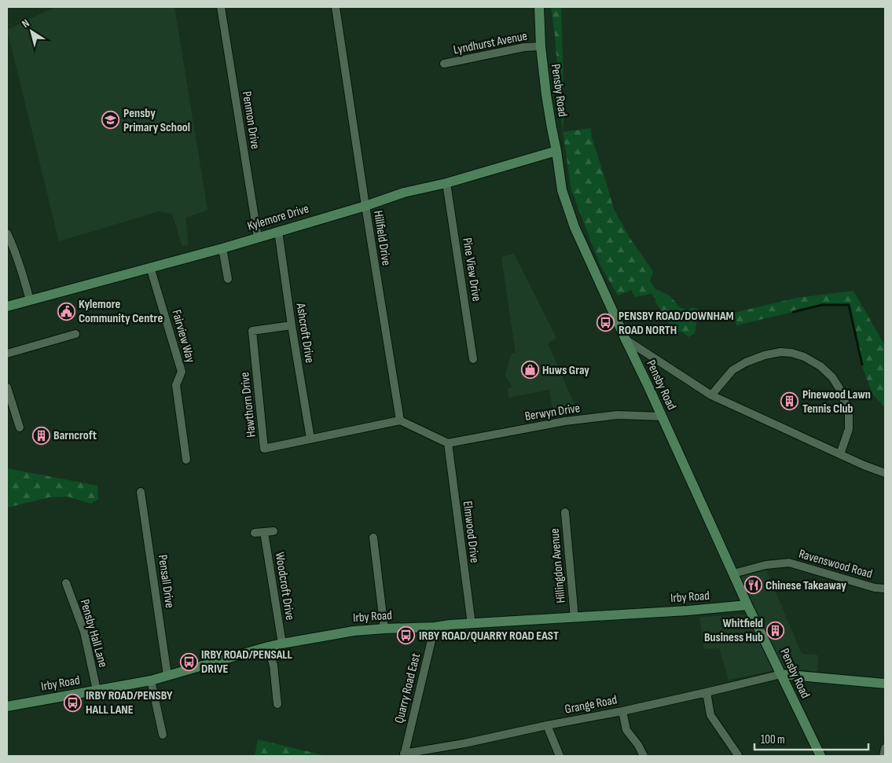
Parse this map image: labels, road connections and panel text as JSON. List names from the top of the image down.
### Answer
{
  "streets": {
    "street": [
      "Lyndhurst Avenue",
      "Pensby Road",
      "Penmon Drive",
      "Kylemore Drive",
      "Hillfield Drive",
      "Pine View Drive",
      "Ashcroft Drive",
      "Fairview Way",
      "Hawthorn Drive",
      "Berwyn Drive",
      "Elmwood Drive",
      "Ravenswood Road",
      "Hillingdon Avenue",
      "Pensall Drive",
      "Woodcroft Drive",
      "Irby Road",
      "Pensby Hall Lane",
      "Quarry Road East",
      "Grange Road"
    ]
  },
  "crossings": [
    ["Lyndhurst Avenue", "Pensby Road"],
    ["Pensby Road", "Kylemore Drive"],
    ["Pensby Road", "Berwyn Drive"],
    ["Pensby Road", "Ravenswood Road"],
    ["Pensby Road", "Irby Road"],
    ["Pensby Road", "Grange Road"],
    ["Penmon Drive", "Kylemore Drive"],
    ["Kylemore Drive", "Hillfield Drive"],
    ["Kylemore Drive", "Pine View Drive"],
    ["Kylemore Drive", "Ashcroft Drive"],
    ["Kylemore Drive", "Fairview Way"],
    ["Hillfield Drive", "Hawthorn Drive"],
    ["Ashcroft Drive", "Hawthorn Drive"],
    ["Berwyn Drive", "Elmwood Drive"],
    ["Elmwood Drive", "Irby Road"],
    ["Hillingdon Avenue", "Irby Road"],
    ["Pensall Drive", "Irby Road"],
    ["Woodcroft Drive", "Irby Road"],
    ["Irby Road", "Pensby Hall Lane"],
    ["Irby Road", "Quarry Road East"],
    ["Quarry Road East", "Grange Road"]
  ],
  "places": {
    "school or university": ["Pensby Primary School"],
    "public building": ["Kylemore Community Centre"],
    "bus stop": [
      "PENSBY ROAD/DOWNHAM ROAD NORTH",
      "IRBY ROAD/QUARRY ROAD EAST",
      "IRBY ROAD/PENSALL DRIVE",
      "IRBY ROAD/PENSBY HALL LANE"
    ],
    "shop": ["Huws Gray"],
    "building": ["Pinewood Lawn Tennis Club", "Barncroft", "Whitfield Business Hub"],
    "restaurant": ["Chinese Takeaway"]
  },
  "scale_bar": "100 m",
  "north": "top left"
}
